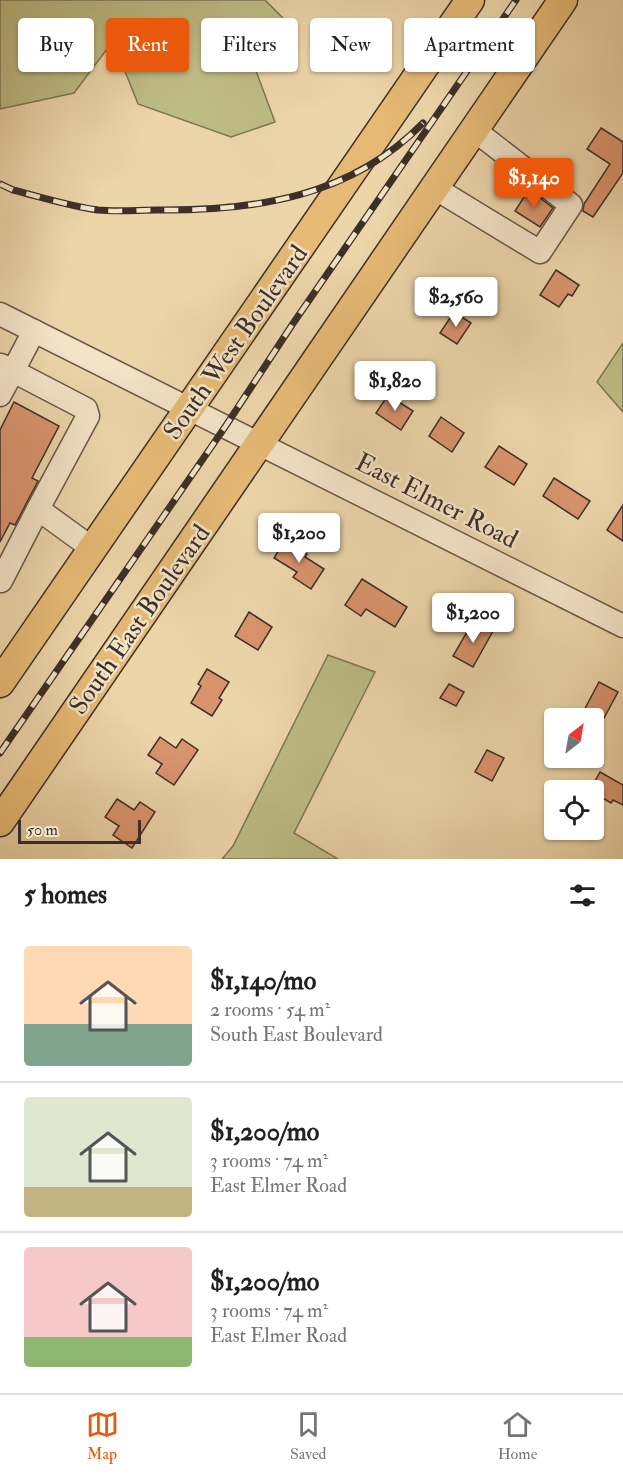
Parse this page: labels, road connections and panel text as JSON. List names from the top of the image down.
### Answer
{
  "streets": {
    "main road": ["South West Boulevard", "South East Boulevard"],
    "street": ["East Elmer Road"]
  },
  "crossings": [
    ["South West Boulevard", "East Elmer Road"],
    ["East Elmer Road", "South East Boulevard"]
  ],
  "scale_bar": "50 m",
  "north": "top right",
  "page": {
    "chip": [
      "Buy",
      "Rent",
      "Filters",
      "New",
      "Apartment"
    ],
    "price": [
      "$1,140",
      "$2,560",
      "$1,820",
      "$1,200",
      "$1,200"
    ],
    "scale": "50 m",
    "heading": "5 homes",
    "list": [
      {
        "name": "$1,140/mo",
        "note": "2 rooms · 54 m² · South East Boulevard"
      },
      {
        "name": "$1,200/mo",
        "note": "3 rooms · 74 m² · East Elmer Road"
      },
      {
        "name": "$1,200/mo",
        "note": "3 rooms · 74 m² · East Elmer Road"
      }
    ],
    "tabs": ["Map", "Saved", "Home"]
  }
}
